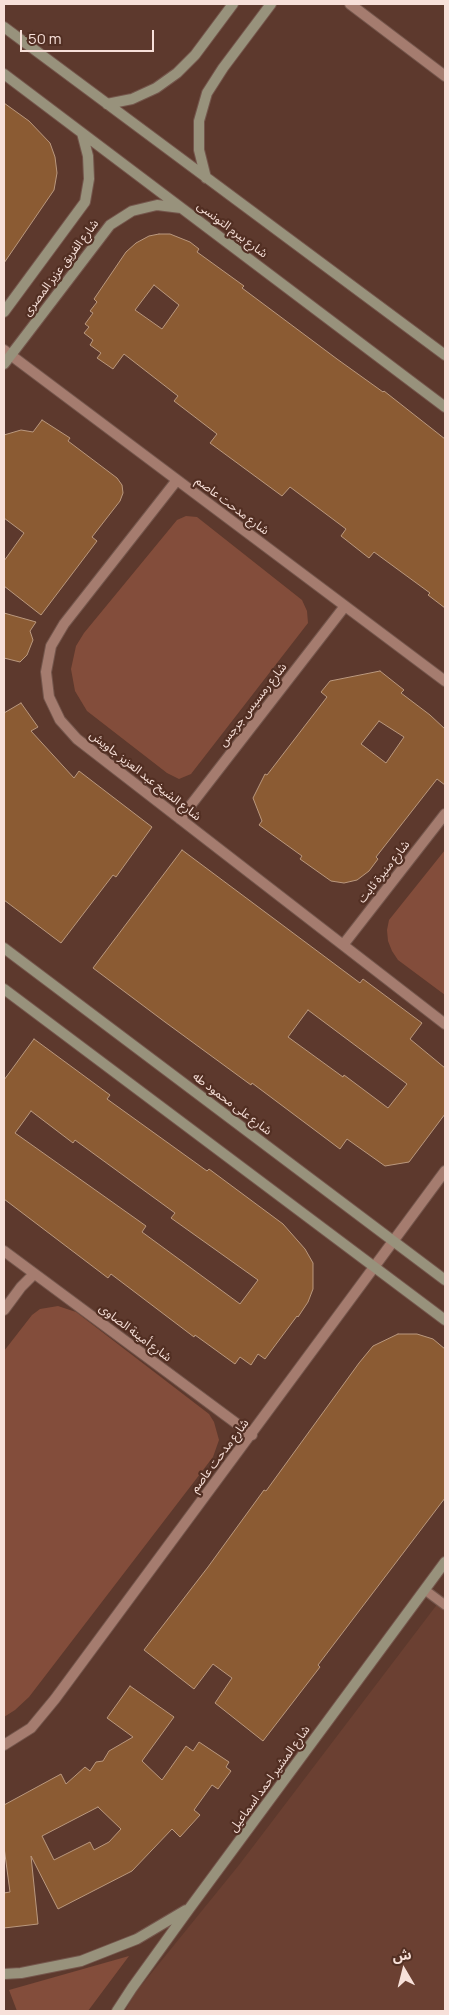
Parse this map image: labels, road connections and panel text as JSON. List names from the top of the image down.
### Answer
{
  "streets": {
    "street": [
      "شارع بيرم التونسى",
      "شارع الفريق عزيز المصرى",
      "شارع مدحت عاصم",
      "شارع رمسيس جرجس",
      "شارع الشيخ عبد العزيز جاويش",
      "شارع منيرة ثابت",
      "شارع على محمود طه",
      "شارع أمينة الصاوى",
      "شارع المشير احمد اسماعيل"
    ]
  },
  "crossings": [
    ["شارع بيرم التونسى", "شارع الفريق عزيز المصرى"],
    ["شارع الفريق عزيز المصرى", "شارع مدحت عاصم"],
    ["شارع مدحت عاصم", "شارع رمسيس جرجس"],
    ["شارع مدحت عاصم", "شارع الشيخ عبد العزيز جاويش"],
    ["شارع مدحت عاصم", "شارع على محمود طه"],
    ["شارع مدحت عاصم", "شارع أمينة الصاوى"],
    ["شارع رمسيس جرجس", "شارع الشيخ عبد العزيز جاويش"],
    ["شارع الشيخ عبد العزيز جاويش", "شارع منيرة ثابت"]
  ],
  "scale_bar": "50 m",
  "north": "top"
}
